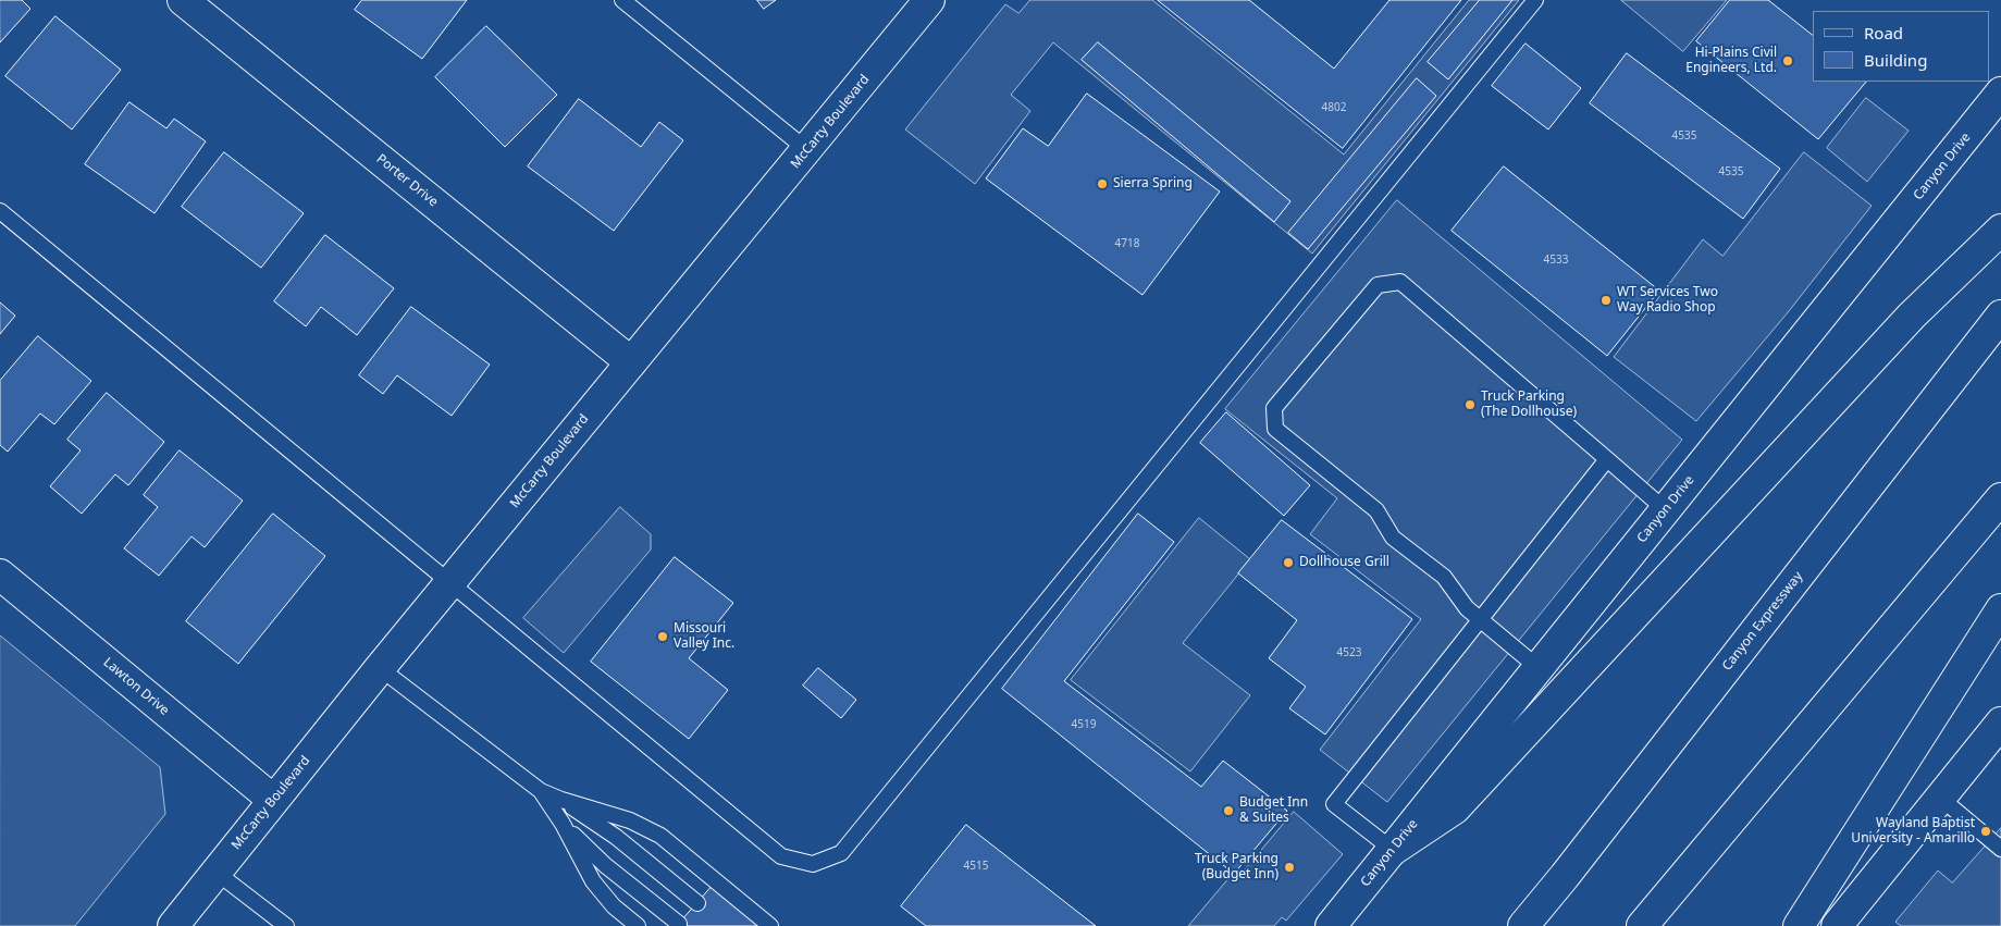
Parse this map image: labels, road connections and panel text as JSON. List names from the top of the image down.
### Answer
{
  "streets": {
    "main road": [
      "McCarty Boulevard",
      "Canyon Drive",
      "Porter Drive",
      "Canyon Expressway",
      "Lawton Drive"
    ]
  },
  "crossings": [
    ["McCarty Boulevard", "Porter Drive"],
    ["McCarty Boulevard", "Lawton Drive"]
  ],
  "places": [
    "Hi-Plains Civil Engineers, Ltd.",
    "Sierra Spring",
    "WT Services Two Way Radio Shop",
    "Truck Parking (The Dollhouse)",
    "Dollhouse Grill",
    "Missouri Valley Inc.",
    "Budget Inn & Suites",
    "Wayland Baptist University - Amarillo",
    "Truck Parking (Budget Inn)"
  ],
  "house_numbers": [
    "4802",
    "4535",
    "4535",
    "4718",
    "4533",
    "4523",
    "4519",
    "4515"
  ],
  "legend": ["Road", "Building"]
}
